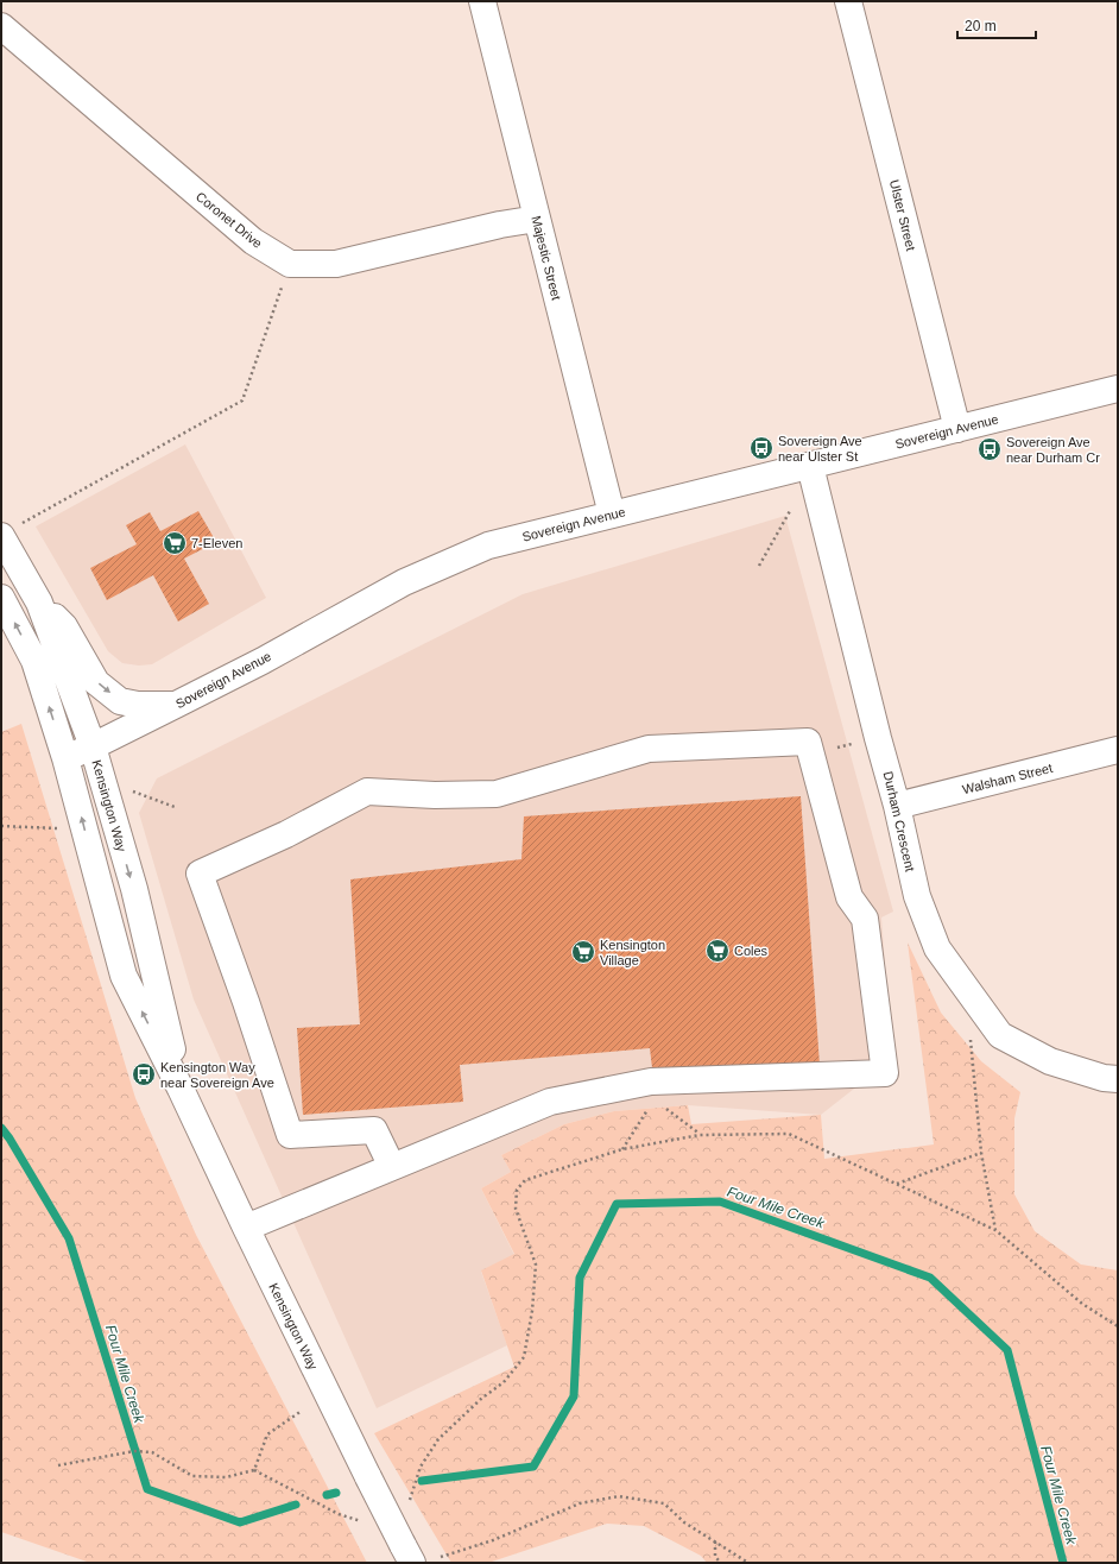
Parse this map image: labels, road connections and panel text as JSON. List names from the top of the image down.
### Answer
{
  "streets": {
    "street": [
      "Ulster Street",
      "Coronet Drive",
      "Majestic Street",
      "Sovereign Avenue",
      "Walsham Street",
      "Kensington Way",
      "Durham Crescent"
    ]
  },
  "crossings": [
    ["Ulster Street", "Sovereign Avenue"],
    ["Majestic Street", "Sovereign Avenue"],
    ["Sovereign Avenue", "Kensington Way"],
    ["Sovereign Avenue", "Durham Crescent"],
    ["Walsham Street", "Durham Crescent"]
  ],
  "water": ["Four Mile Creek"],
  "places": {
    "bus stop": ["Sovereign Ave near Ulster St", "Sovereign Ave near Durham Cr", "Kensington Way near Sovereign Ave"],
    "supermarket": ["7-Eleven", "Coles", "Kensington Village"]
  },
  "scale_bar": "20 m"
}
